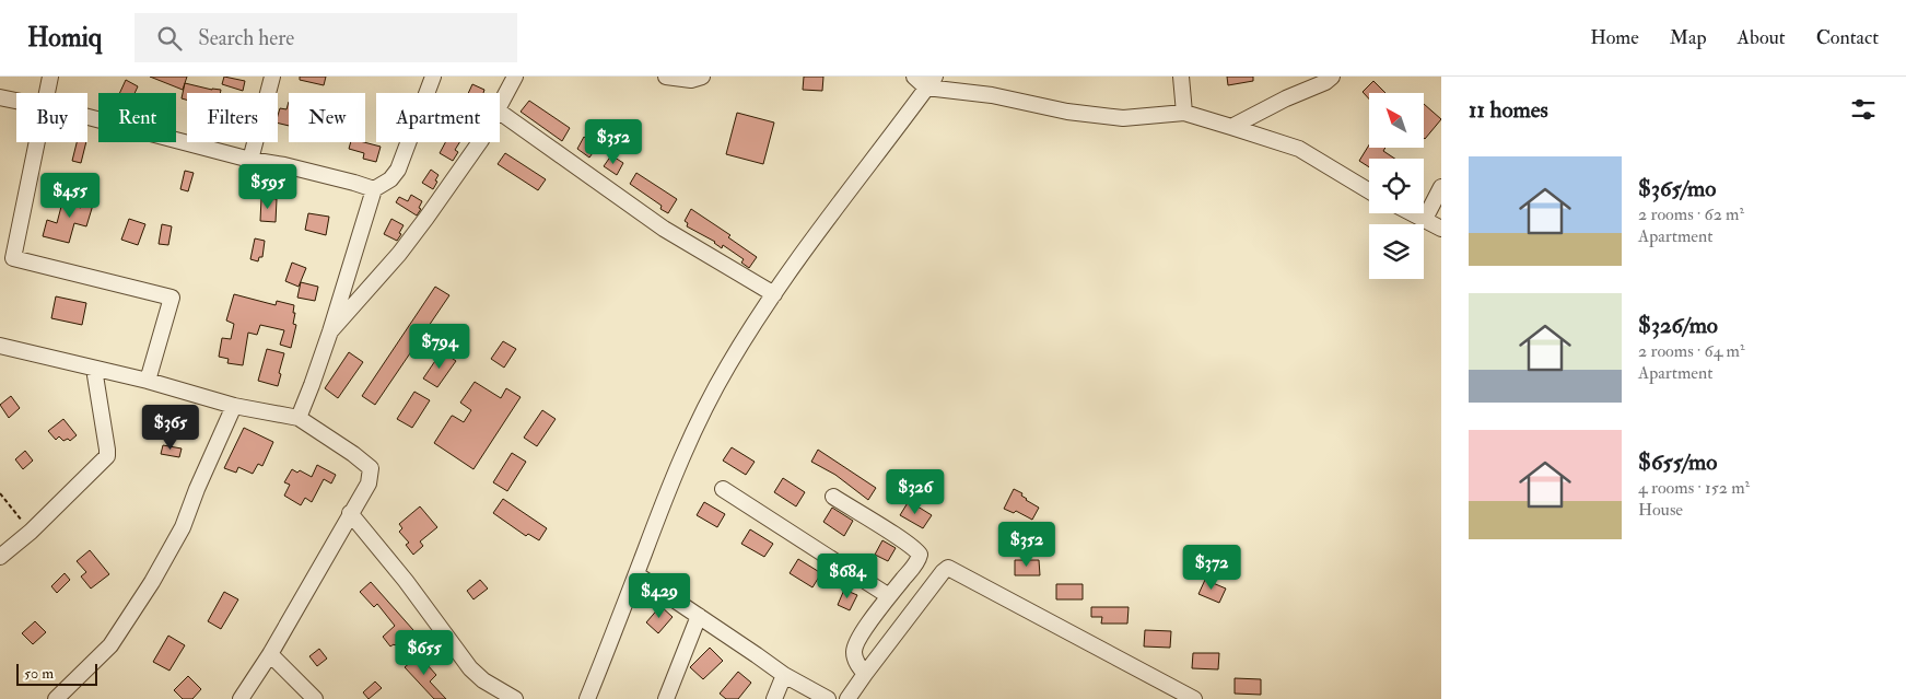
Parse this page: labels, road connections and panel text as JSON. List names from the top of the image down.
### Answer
{
  "scale_bar": "50 m",
  "north": "top left",
  "page": {
    "header": "Homiq",
    "search": "Search here",
    "nav": [
      "Home",
      "Map",
      "About",
      "Contact"
    ],
    "heading": "11 homes",
    "chip": [
      "Buy",
      "Rent",
      "Filters",
      "New",
      "Apartment"
    ],
    "price": [
      "$352",
      "$595",
      "$455",
      "$794",
      "$365",
      "$326",
      "$352",
      "$372",
      "$684",
      "$429",
      "$655"
    ],
    "list": [
      {
        "name": "$365/mo",
        "note": "2 rooms · 62 m² · Apartment"
      },
      {
        "name": "$326/mo",
        "note": "2 rooms · 64 m² · Apartment"
      },
      {
        "name": "$655/mo",
        "note": "4 rooms · 152 m² · House"
      }
    ],
    "scale": "50 m"
  }
}
